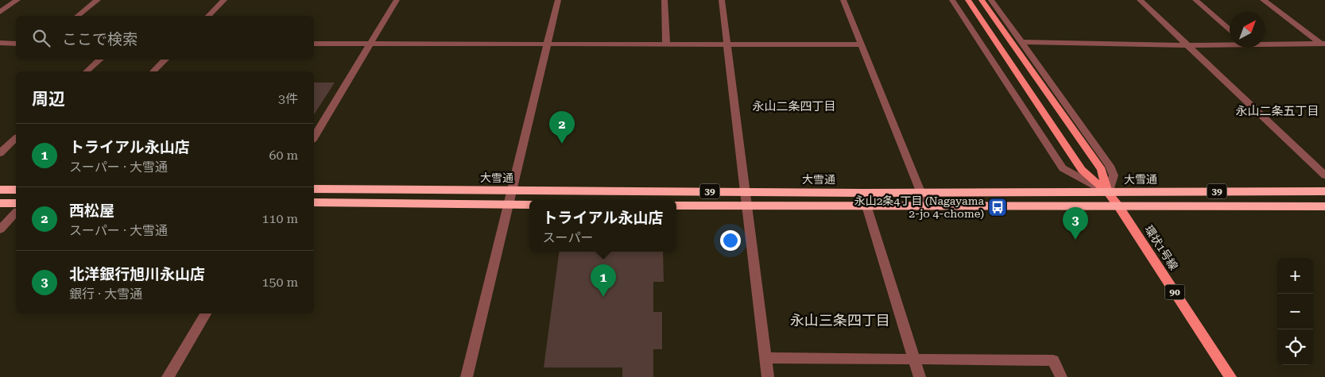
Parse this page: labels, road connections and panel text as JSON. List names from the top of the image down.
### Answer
{
  "streets": {
    "highway": ["大雪通", "39"],
    "main road": ["環状1号線", "90"]
  },
  "crossings": [
    ["大雪通", "環状1号線"],
    ["39", "環状1号線"]
  ],
  "districts": ["永山二条四丁目", "永山二条五丁目", "永山三条四丁目"],
  "places": {
    "bus stop": ["永山2条4丁目 (Nagayama 2-jo 4-chome)"]
  },
  "north": "top right",
  "page": {
    "search": "ここで検索",
    "heading": ["周辺", "3件"],
    "pins": ["2", "3", "1"],
    "list": [
      {
        "mark": "1",
        "name": "トライアル永山店",
        "note": "スーパー · 大雪通",
        "value": "60 m"
      },
      {
        "mark": "2",
        "name": "西松屋",
        "note": "スーパー · 大雪通",
        "value": "110 m"
      },
      {
        "mark": "3",
        "name": "北洋銀行旭川永山店",
        "note": "銀行 · 大雪通",
        "value": "150 m"
      }
    ],
    "popup": ["トライアル永山店", "スーパー"],
    "map_buttons": ["+", "−"]
  }
}
